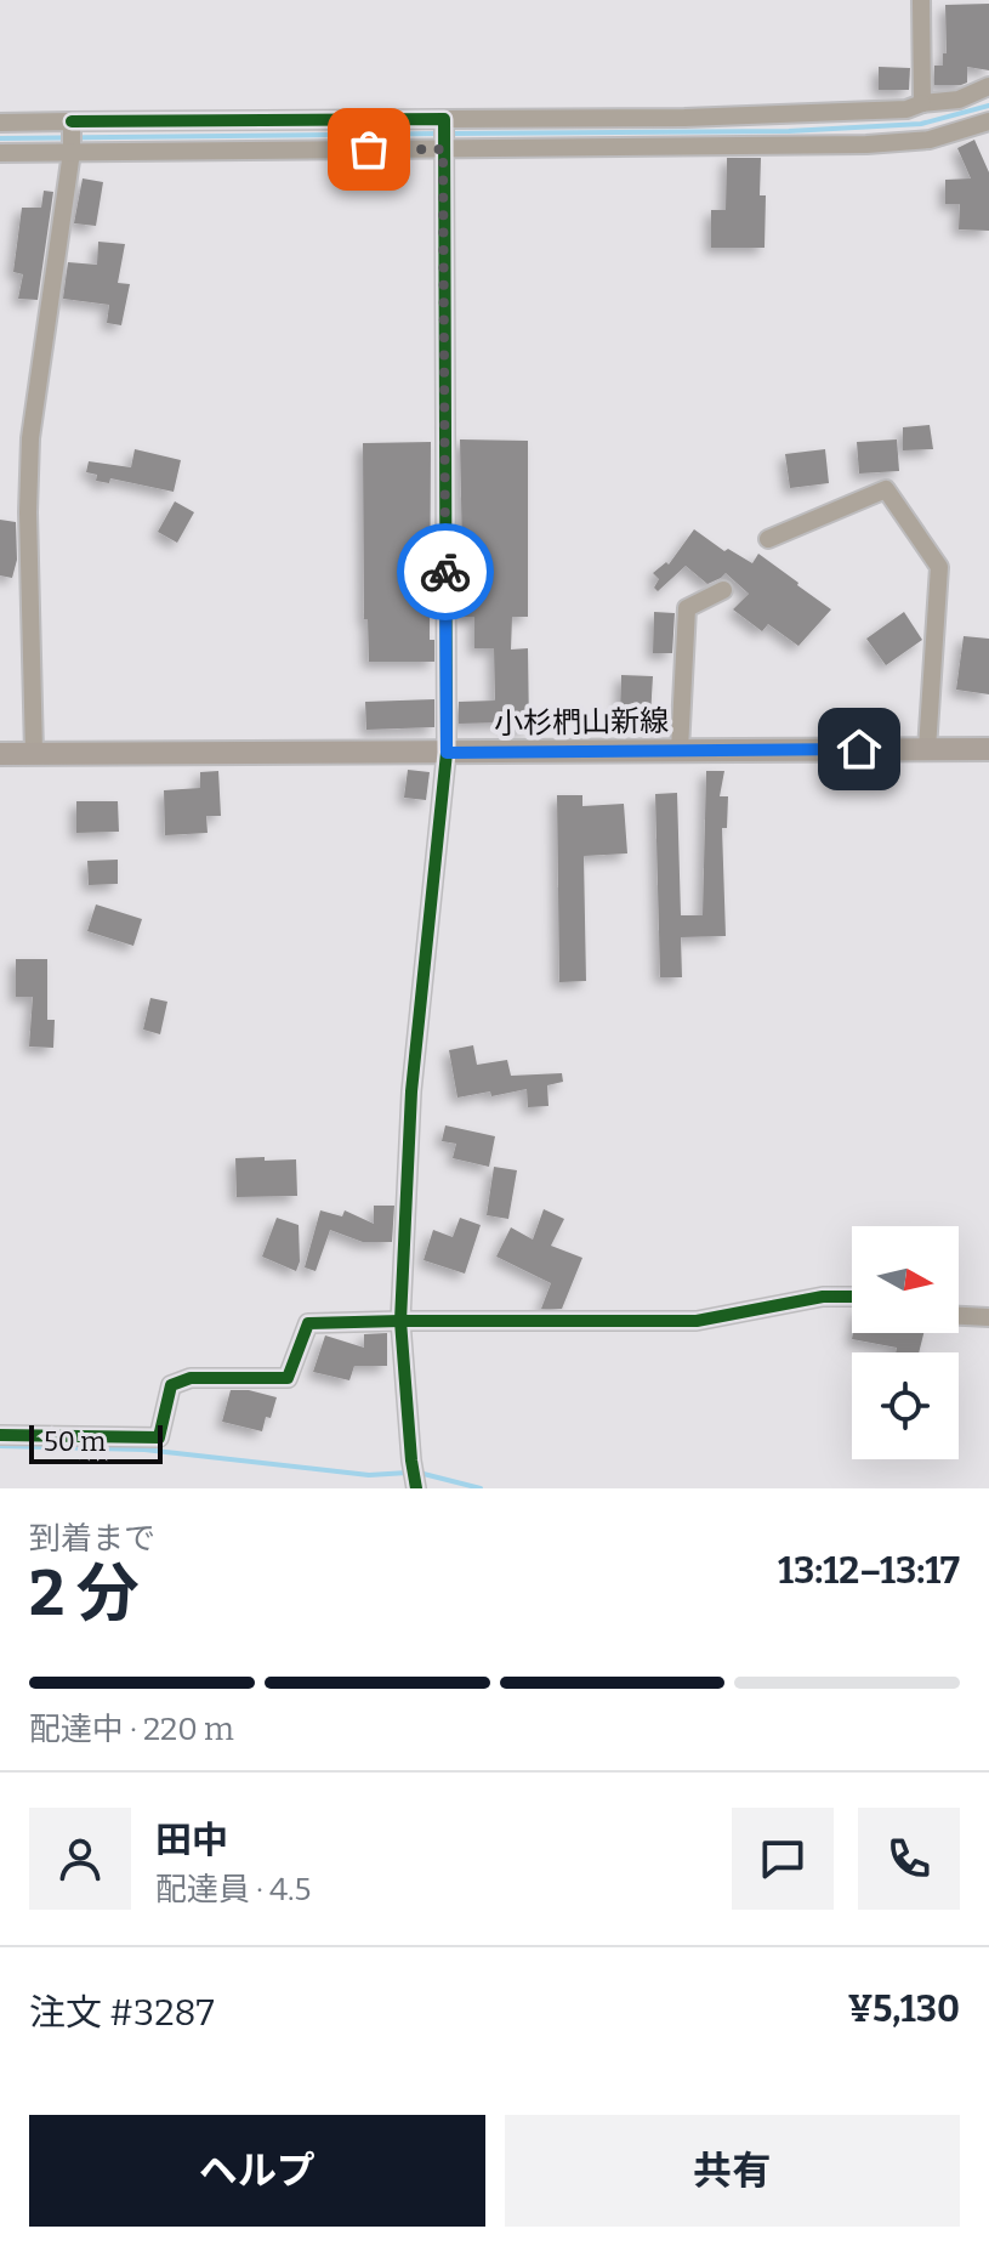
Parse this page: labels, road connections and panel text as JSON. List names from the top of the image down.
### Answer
{
  "streets": {
    "main road": ["小杉椚山新線"]
  },
  "scale_bar": "50 m",
  "north": "right",
  "page": {
    "scale": "50 m",
    "heading": ["2 分", "到着まで", "13:12–13:17"],
    "panel": [
      "田中",
      "配達員 · 4.5",
      "注文 #3287",
      "¥5,130"
    ],
    "bar": "配達中 · 220 m",
    "buttons": ["ヘルプ", "共有"]
  }
}
